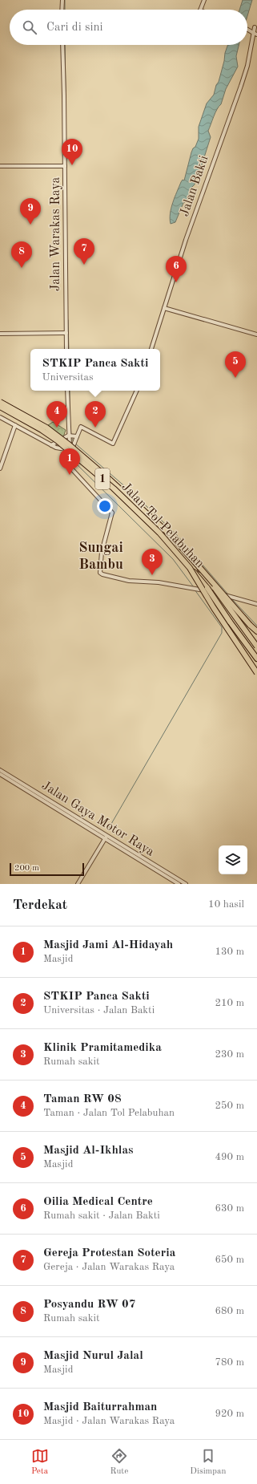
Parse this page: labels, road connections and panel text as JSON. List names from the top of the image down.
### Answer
{
  "streets": {
    "highway": ["1", "Jalan Tol Pelabuhan"],
    "street": ["Jalan Bakti", "Jalan Warakas Raya", "Jalan Gaya Motor Raya"]
  },
  "districts": ["Sungai Bambu"],
  "scale_bar": "200 m",
  "page": {
    "search": "Cari di sini",
    "pins": [
      "10",
      "9",
      "7",
      "8",
      "6",
      "5",
      "2",
      "4",
      "1",
      "3"
    ],
    "popup": ["STKIP Panca Sakti", "Universitas"],
    "scale": "200 m",
    "heading": ["Terdekat", "10 hasil"],
    "list": [
      {
        "mark": "1",
        "name": "Masjid Jami Al-Hidayah",
        "note": "Masjid",
        "value": "130 m"
      },
      {
        "mark": "2",
        "name": "STKIP Panca Sakti",
        "note": "Universitas · Jalan Bakti",
        "value": "210 m"
      },
      {
        "mark": "3",
        "name": "Klinik Pramitamedika",
        "note": "Rumah sakit",
        "value": "230 m"
      },
      {
        "mark": "4",
        "name": "Taman RW 08",
        "note": "Taman · Jalan Tol Pelabuhan",
        "value": "250 m"
      },
      {
        "mark": "5",
        "name": "Masjid Al-Ikhlas",
        "note": "Masjid",
        "value": "490 m"
      },
      {
        "mark": "6",
        "name": "Oilia Medical Centre",
        "note": "Rumah sakit · Jalan Bakti",
        "value": "630 m"
      },
      {
        "mark": "7",
        "name": "Gereja Protestan Soteria",
        "note": "Gereja · Jalan Warakas Raya",
        "value": "650 m"
      },
      {
        "mark": "8",
        "name": "Posyandu RW 07",
        "note": "Rumah sakit",
        "value": "680 m"
      },
      {
        "mark": "9",
        "name": "Masjid Nurul Jalal",
        "note": "Masjid",
        "value": "780 m"
      },
      {
        "mark": "10",
        "name": "Masjid Baiturrahman",
        "note": "Masjid · Jalan Warakas Raya",
        "value": "920 m"
      }
    ],
    "nav": ["Peta", "Rute", "Disimpan"]
  }
}
